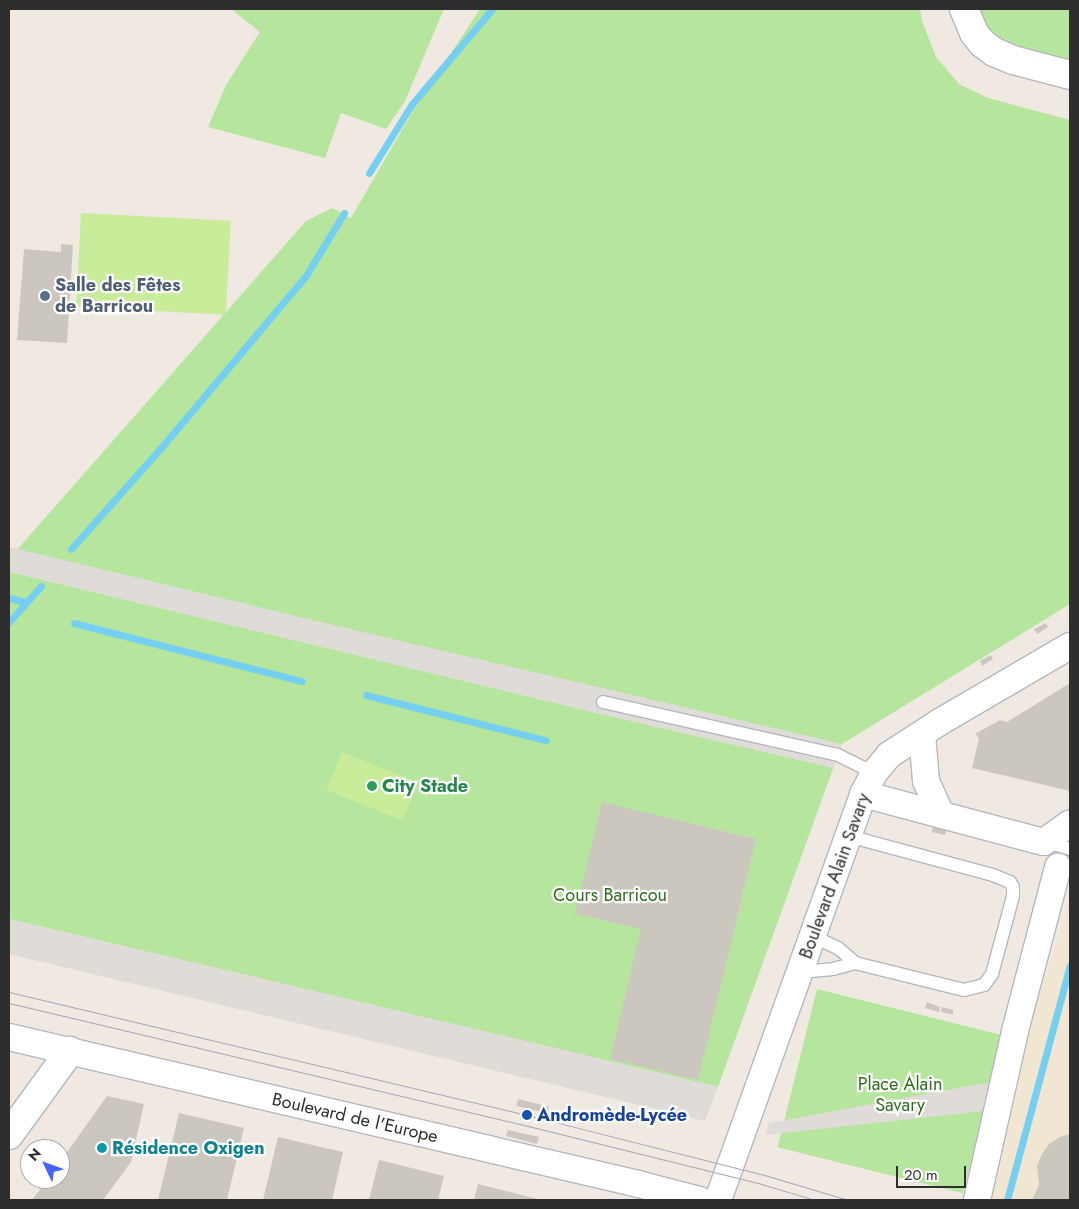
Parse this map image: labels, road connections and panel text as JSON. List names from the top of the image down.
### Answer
{
  "streets": {
    "street": ["Boulevard Alain Savary", "Boulevard de l'Europe"]
  },
  "parks": ["Cours Barricou", "Place Alain Savary"],
  "places": [
    "Salle des Fêtes de Barricou",
    "City Stade",
    "Andromède-Lycée",
    "Résidence Oxigen"
  ],
  "scale_bar": "20 m",
  "north": "top left"
}
